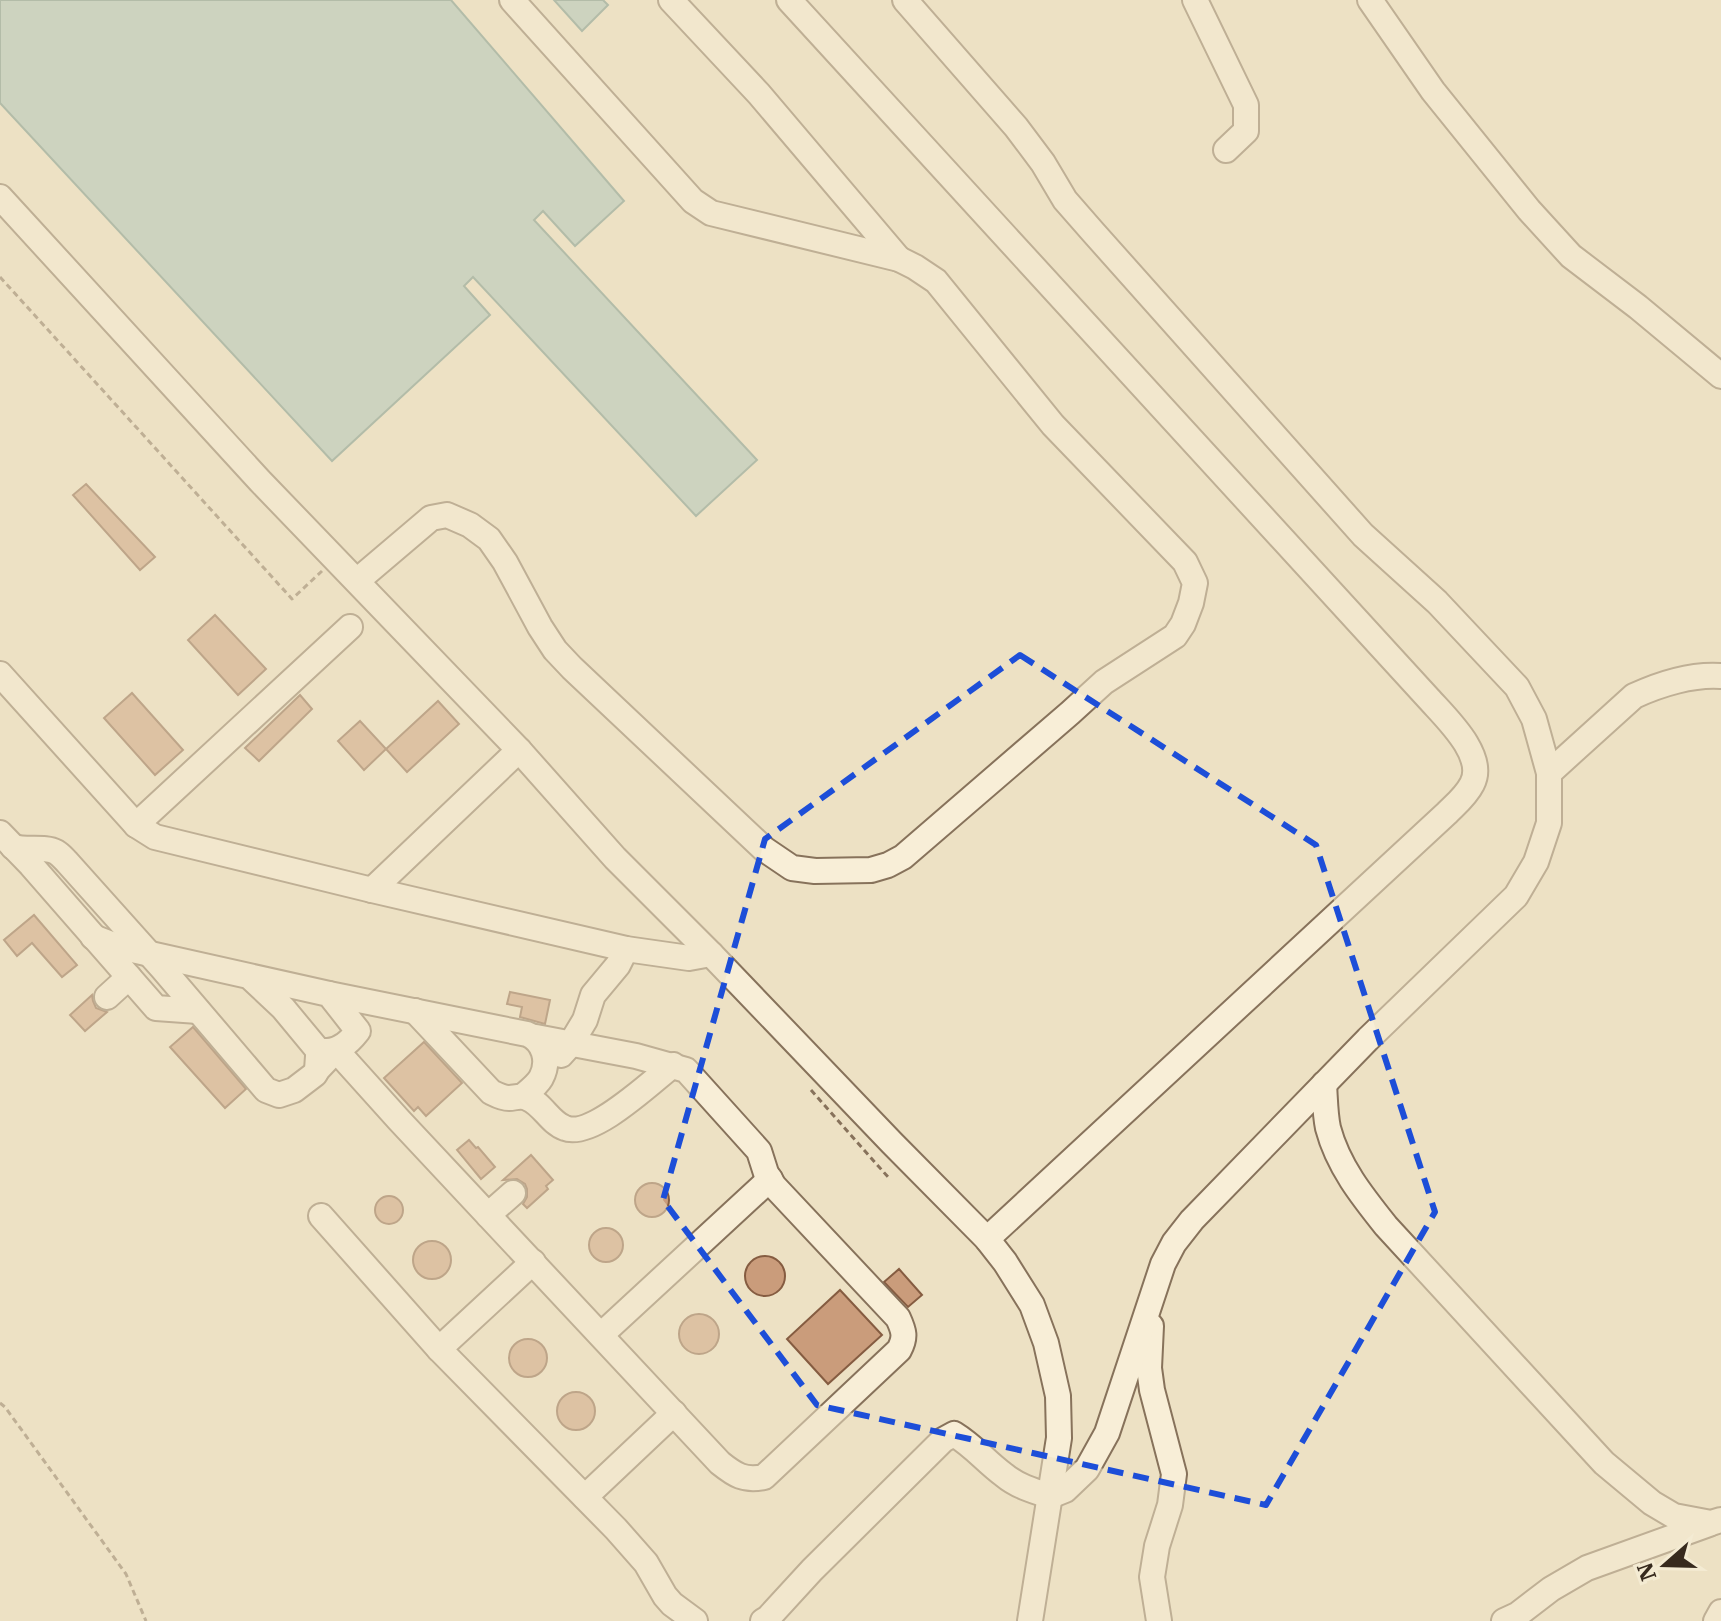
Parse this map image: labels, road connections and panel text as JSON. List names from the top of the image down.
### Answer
{
  "north": "left"
}
